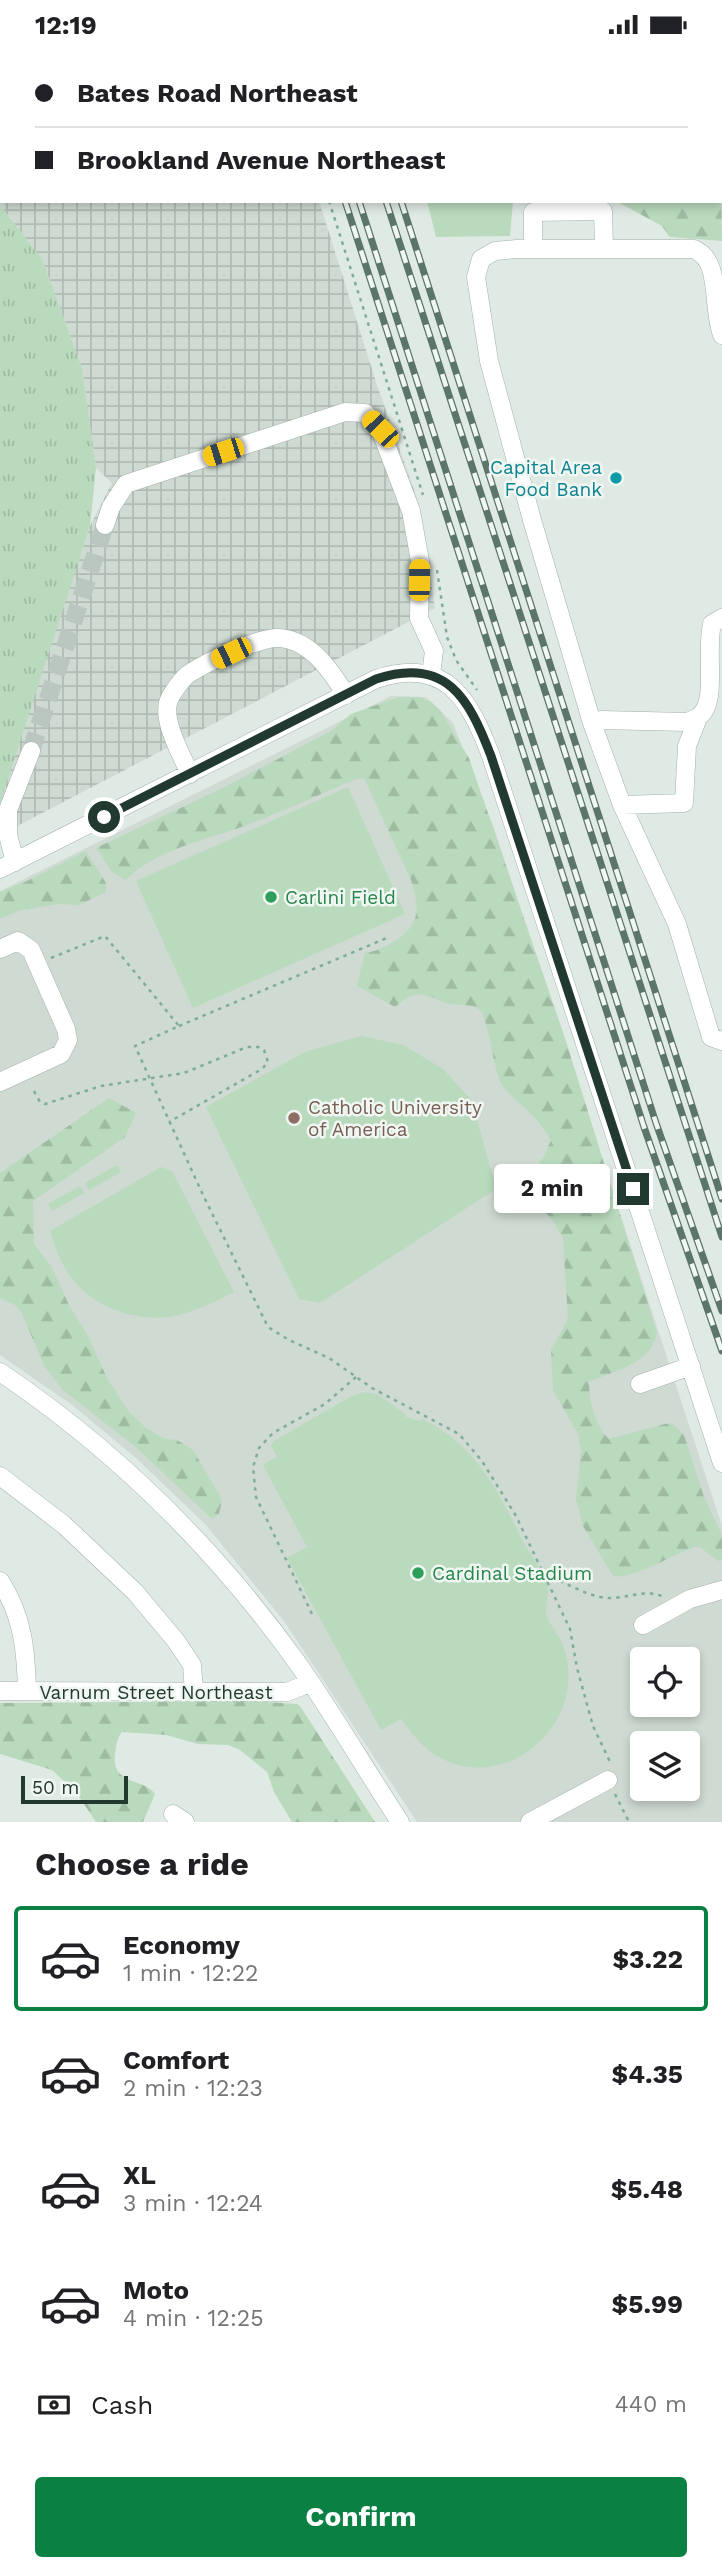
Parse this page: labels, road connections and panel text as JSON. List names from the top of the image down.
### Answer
{
  "streets": {
    "street": ["Varnum Street Northeast"]
  },
  "places": [
    "Capital Area Food Bank",
    "Carlini Field",
    "Catholic University of America",
    "Cardinal Stadium"
  ],
  "scale_bar": "50 m",
  "page": {
    "status": "12:19",
    "banner": ["Bates Road Northeast", "Brookland Avenue Northeast"],
    "bubble": "2 min",
    "scale": "50 m",
    "heading": "Choose a ride",
    "list": [
      {
        "name": "Economy",
        "note": "1 min · 12:22",
        "value": "$3.22"
      },
      {
        "name": "Comfort",
        "note": "2 min · 12:23",
        "value": "$4.35"
      },
      {
        "name": "XL",
        "note": "3 min · 12:24",
        "value": "$5.48"
      },
      {
        "name": "Moto",
        "note": "4 min · 12:25",
        "value": "$5.99"
      }
    ],
    "pay": ["Cash", "440 m"],
    "buttons": "Confirm"
  }
}
